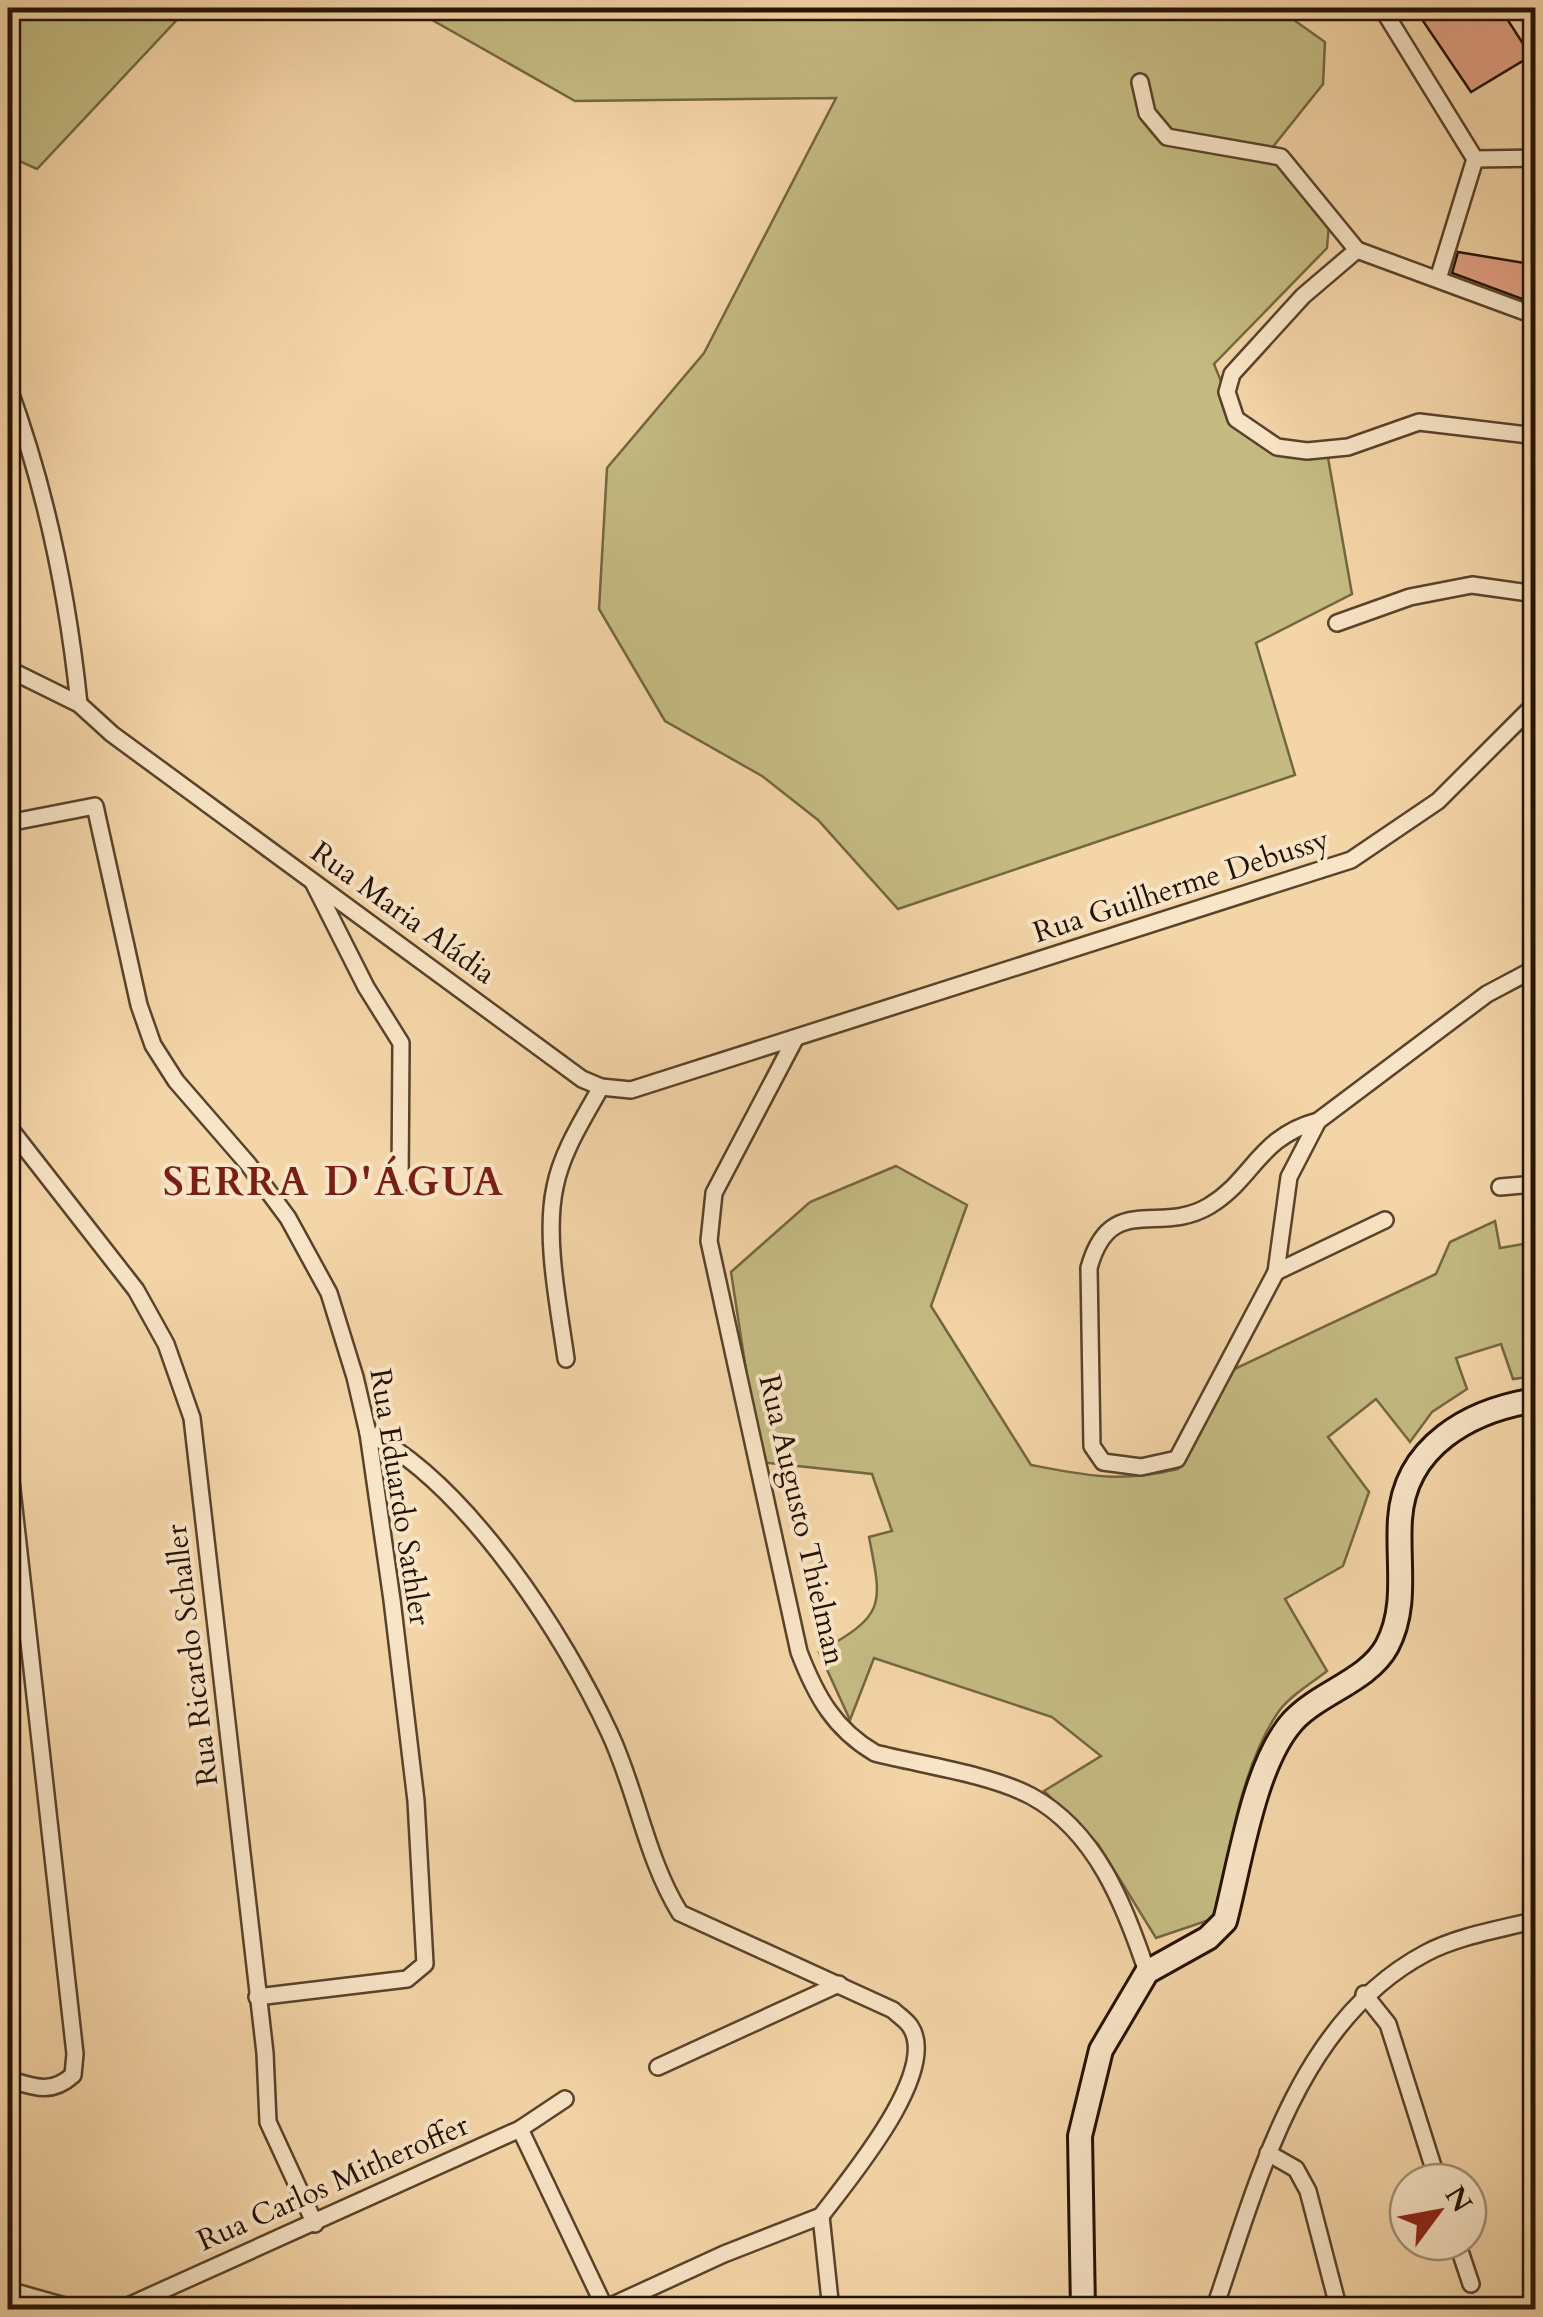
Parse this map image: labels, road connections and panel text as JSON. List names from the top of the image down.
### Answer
{
  "streets": {
    "street": [
      "Rua Guilherme Debussy",
      "Rua Maria Aládia",
      "Rua Eduardo Sathler",
      "Rua Augusto Thielman",
      "Rua Ricardo Schaller",
      "Rua Carlos Mitheroffer"
    ]
  },
  "crossings": [
    ["Rua Guilherme Debussy", "Rua Augusto Thielman"],
    ["Rua Eduardo Sathler", "Rua Ricardo Schaller"],
    ["Rua Ricardo Schaller", "Rua Carlos Mitheroffer"]
  ],
  "districts": ["SERRA D'ÁGUA"],
  "north": "top right"
}
